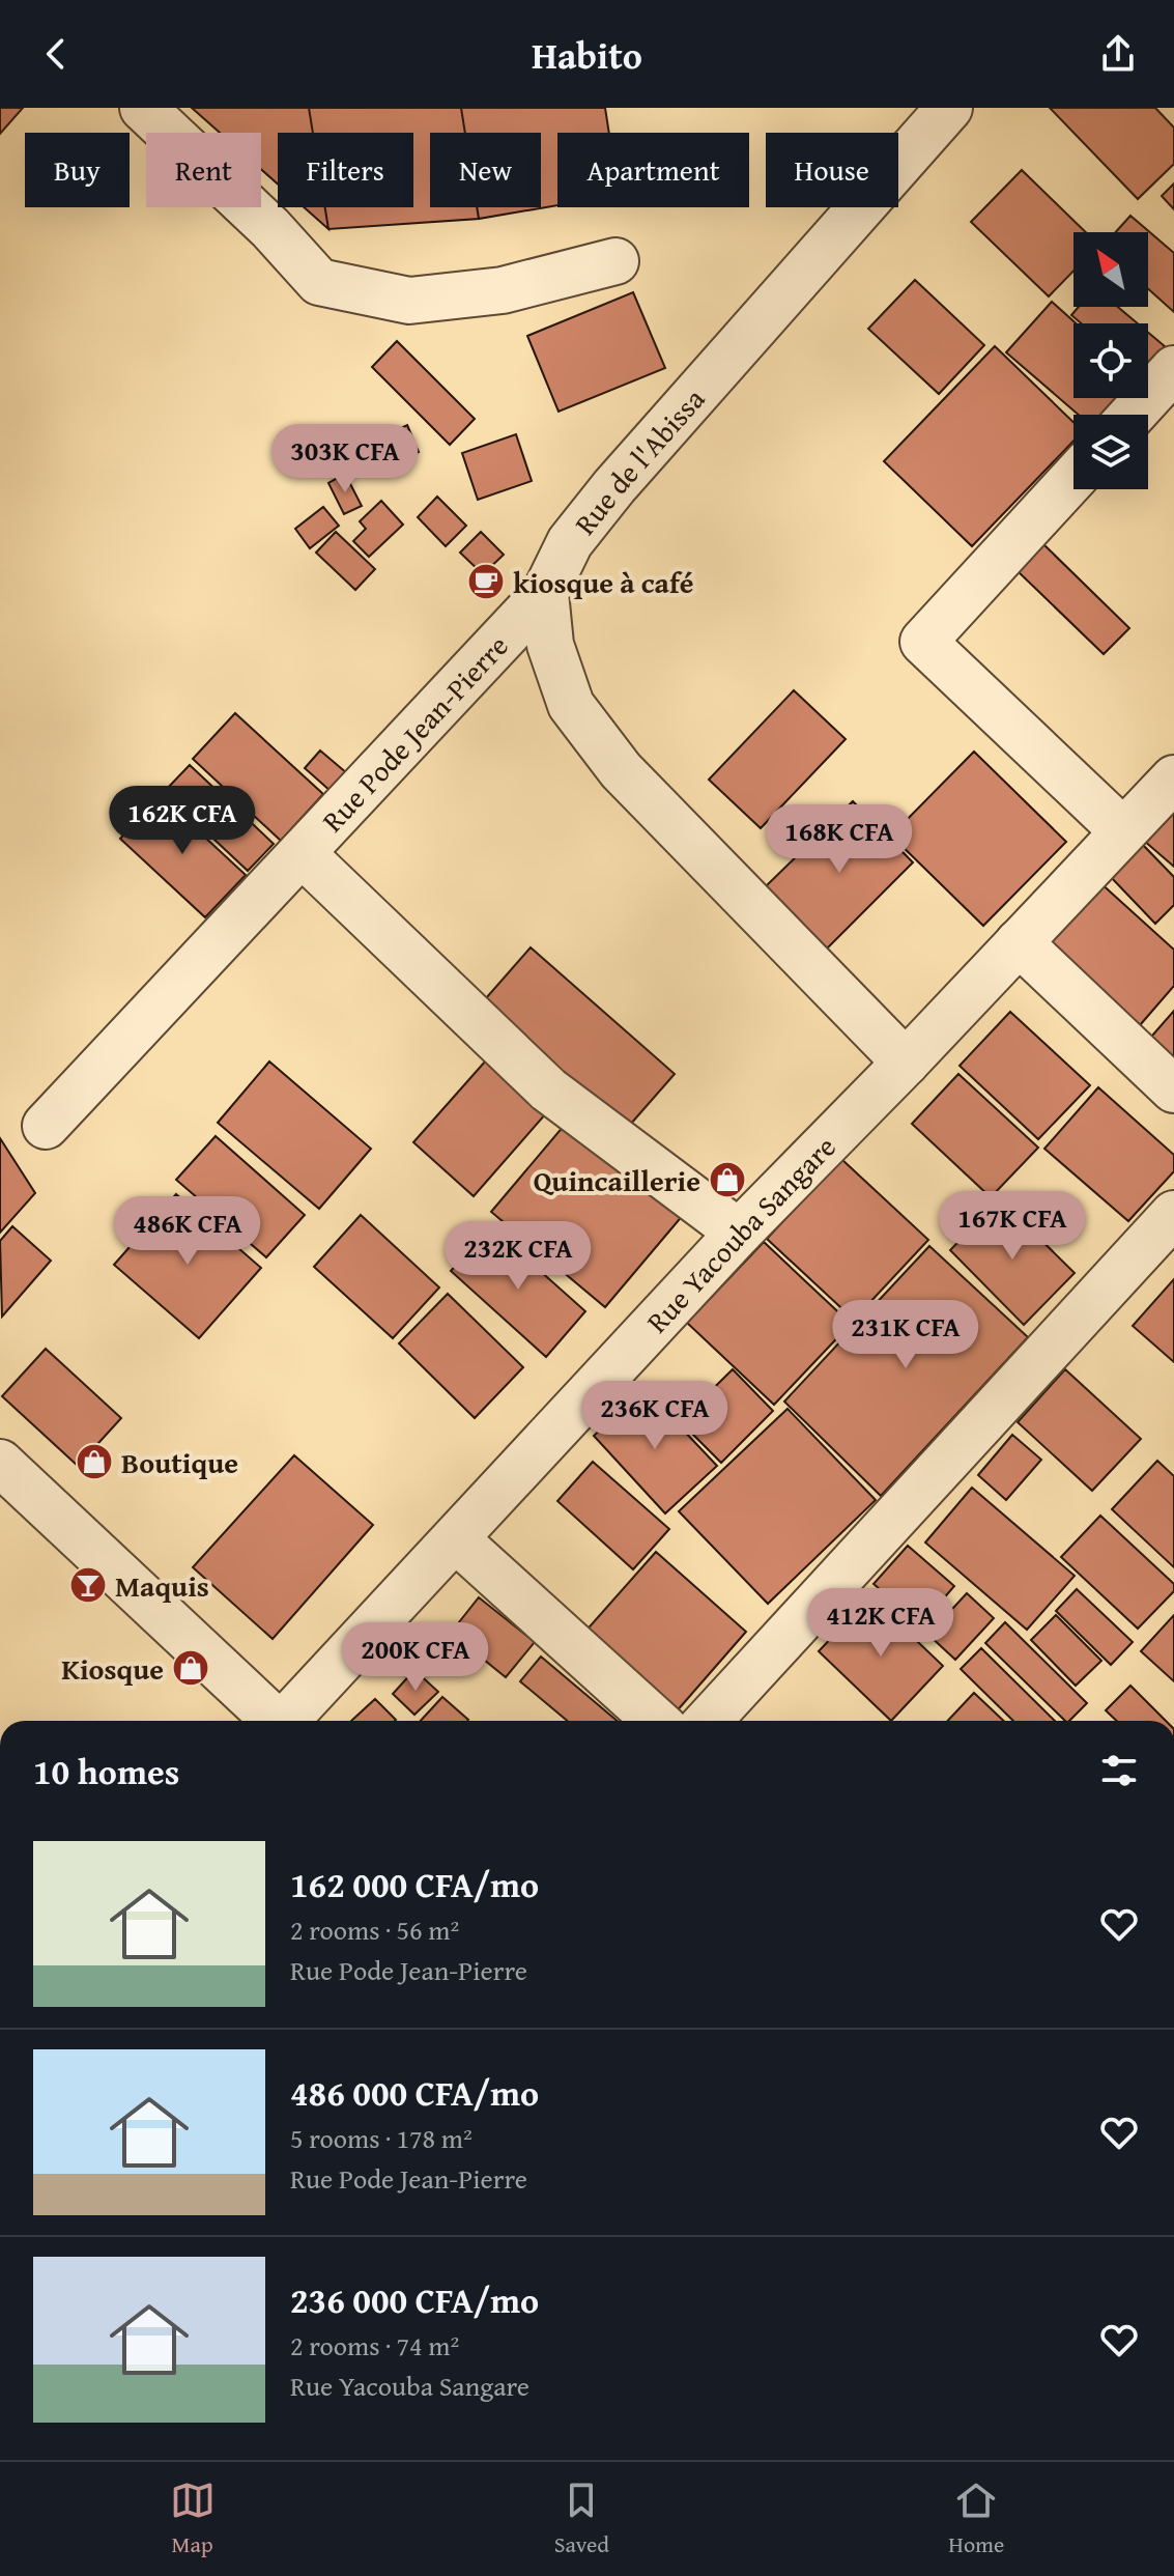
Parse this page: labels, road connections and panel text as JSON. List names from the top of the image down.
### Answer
{
  "streets": {
    "street": ["Rue de l'Abissa", "Rue Pode Jean-Pierre", "Rue Yacouba Sangare"]
  },
  "crossings": [
    ["Rue de l'Abissa", "Rue Pode Jean-Pierre"]
  ],
  "places": {
    "cafe": ["kiosque à café"],
    "shop": ["Quincaillerie", "Boutique", "Kiosque"],
    "bar": ["Maquis"]
  },
  "north": "top left",
  "page": {
    "header": "Habito",
    "chip": [
      "Buy",
      "Rent",
      "Filters",
      "New",
      "Apartment",
      "House"
    ],
    "price": [
      "303K CFA",
      "162K CFA",
      "168K CFA",
      "167K CFA",
      "486K CFA",
      "232K CFA",
      "231K CFA",
      "236K CFA",
      "412K CFA",
      "200K CFA"
    ],
    "heading": "10 homes",
    "list": [
      {
        "name": "162 000 CFA/mo",
        "note": "2 rooms · 56 m² · Rue Pode Jean-Pierre"
      },
      {
        "name": "486 000 CFA/mo",
        "note": "5 rooms · 178 m² · Rue Pode Jean-Pierre"
      },
      {
        "name": "236 000 CFA/mo",
        "note": "2 rooms · 74 m² · Rue Yacouba Sangare"
      }
    ],
    "tabs": ["Map", "Saved", "Home"]
  }
}
